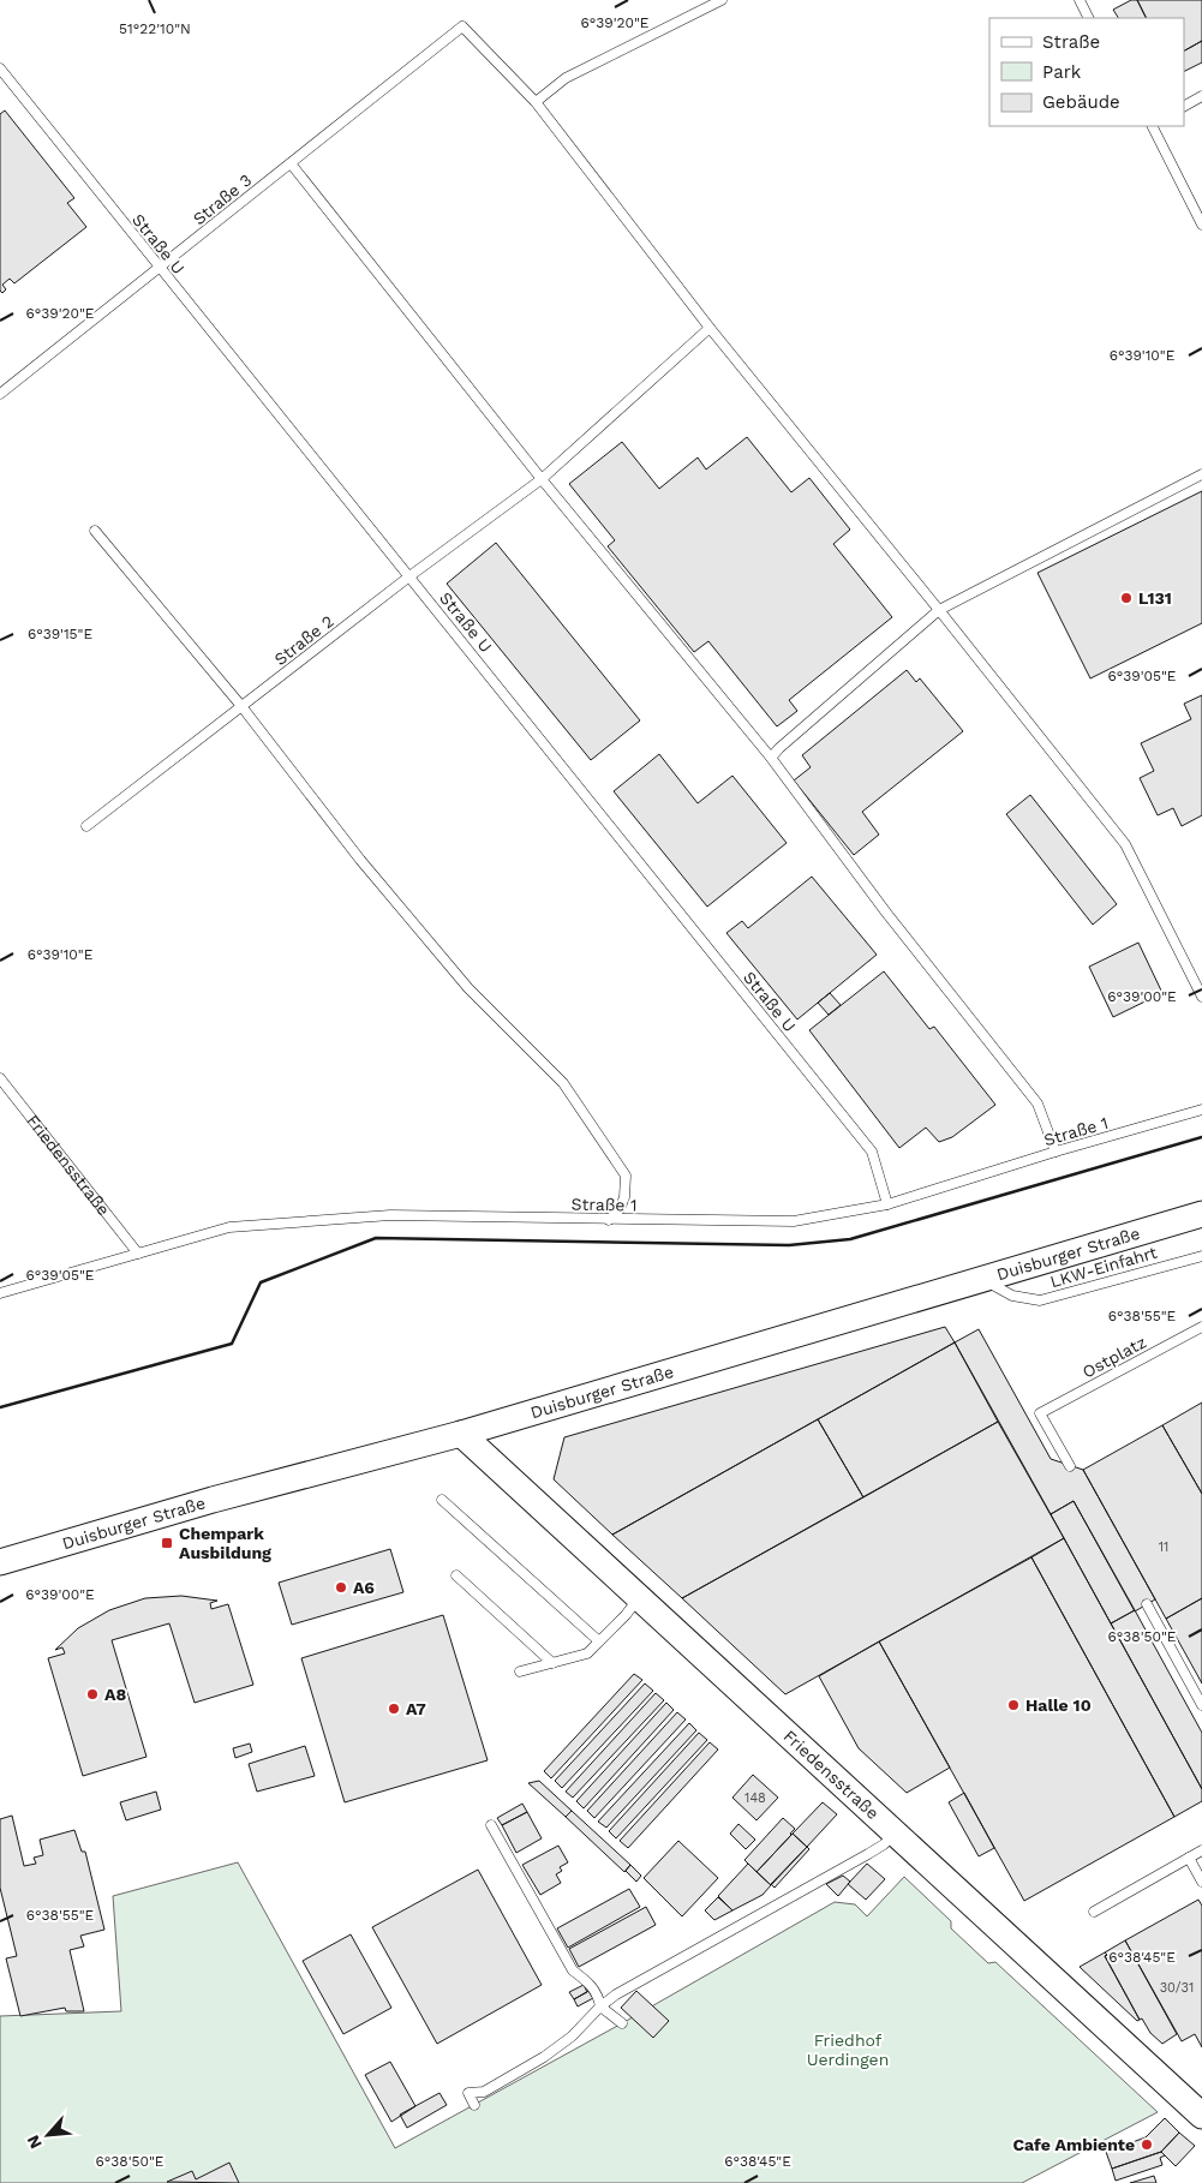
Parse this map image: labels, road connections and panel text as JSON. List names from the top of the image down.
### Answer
{
  "streets": {
    "main road": ["Friedensstraße", "Duisburger Straße"],
    "lane": [
      "Straße 3",
      "Straße U",
      "Straße 2",
      "Straße 1",
      "LKW-Einfahrt",
      "Ostplatz"
    ]
  },
  "crossings": [
    ["Straße 3", "Straße U"],
    ["Straße U", "Straße 2"],
    ["Straße U", "Straße 1"],
    ["Straße 1", "Friedensstraße"],
    ["Friedensstraße", "Duisburger Straße"],
    ["Duisburger Straße", "LKW-Einfahrt"]
  ],
  "parks": ["Friedhof Uerdingen"],
  "places": {
    "other": [
      "L131",
      "A6",
      "A8",
      "Halle 10",
      "A7",
      "Cafe Ambiente"
    ],
    "transit": ["Chempark Ausbildung"]
  },
  "house_numbers": ["11", "148", "30/31"],
  "legend": ["Straße", "Park", "Gebäude"],
  "north": "bottom left",
  "coordinates": [
    "6°39'20\"E",
    "51°22'10\"N",
    "6°39'10\"E",
    "6°39'15\"E",
    "6°39'05\"E",
    "6°39'00\"E",
    "6°38'55\"E",
    "6°38'50\"E",
    "6°38'45\"E"
  ]
}
